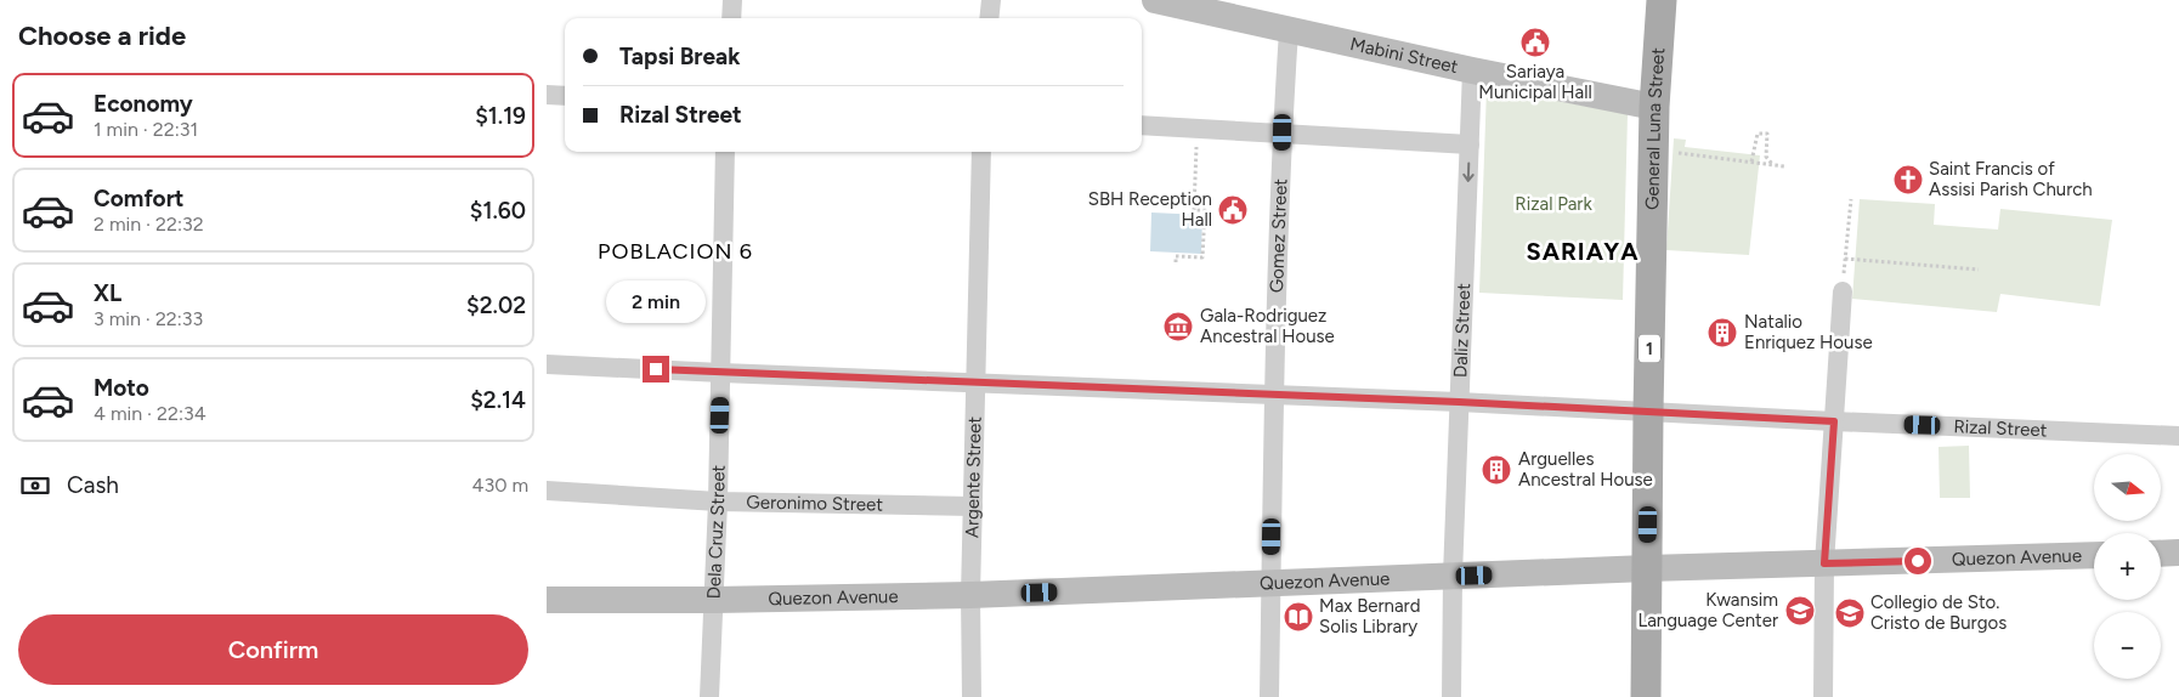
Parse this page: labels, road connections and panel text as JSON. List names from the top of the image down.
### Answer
{
  "streets": {
    "main road": ["General Luna Street", "1"],
    "street": [
      "Mabini Street",
      "Gomez Street",
      "Daliz Street",
      "Rizal Street",
      "Argente Street",
      "Geronimo Street",
      "Dela Cruz Street",
      "Quezon Avenue"
    ]
  },
  "crossings": [
    ["Mabini Street", "General Luna Street"],
    ["Mabini Street", "Gomez Street"],
    ["Mabini Street", "Daliz Street"],
    ["General Luna Street", "Rizal Street"],
    ["General Luna Street", "Quezon Avenue"],
    ["Gomez Street", "Rizal Street"],
    ["Gomez Street", "Quezon Avenue"],
    ["Daliz Street", "Rizal Street"],
    ["Daliz Street", "Quezon Avenue"],
    ["Rizal Street", "Argente Street"],
    ["Rizal Street", "Dela Cruz Street"],
    ["Argente Street", "Geronimo Street"],
    ["Argente Street", "Quezon Avenue"],
    ["Geronimo Street", "Dela Cruz Street"],
    ["Dela Cruz Street", "Quezon Avenue"]
  ],
  "one_way": ["Daliz Street"],
  "districts": ["POBLACION 6", "SARIAYA"],
  "parks": ["Rizal Park"],
  "places": {
    "public building": ["Sariaya Municipal Hall", "SBH Reception Hall"],
    "church": ["Saint Francis of Assisi Parish Church"],
    "museum": ["Gala-Rodriguez Ancestral House"],
    "building": ["Natalio Enriquez House", "Arguelles Ancestral House"],
    "school or university": ["Kwansim Language Center", "Collegio de Sto. Cristo de Burgos"],
    "library": ["Max Bernard Solis Library"]
  },
  "north": "right",
  "page": {
    "heading": "Choose a ride",
    "banner": ["Tapsi Break", "Rizal Street"],
    "list": [
      {
        "name": "Economy",
        "note": "1 min · 22:31",
        "value": "$1.19"
      },
      {
        "name": "Comfort",
        "note": "2 min · 22:32",
        "value": "$1.60"
      },
      {
        "name": "XL",
        "note": "3 min · 22:33",
        "value": "$2.02"
      },
      {
        "name": "Moto",
        "note": "4 min · 22:34",
        "value": "$2.14"
      }
    ],
    "bubble": "2 min",
    "pay": ["Cash", "430 m"],
    "map_buttons": ["+", "−"],
    "buttons": "Confirm"
  }
}
